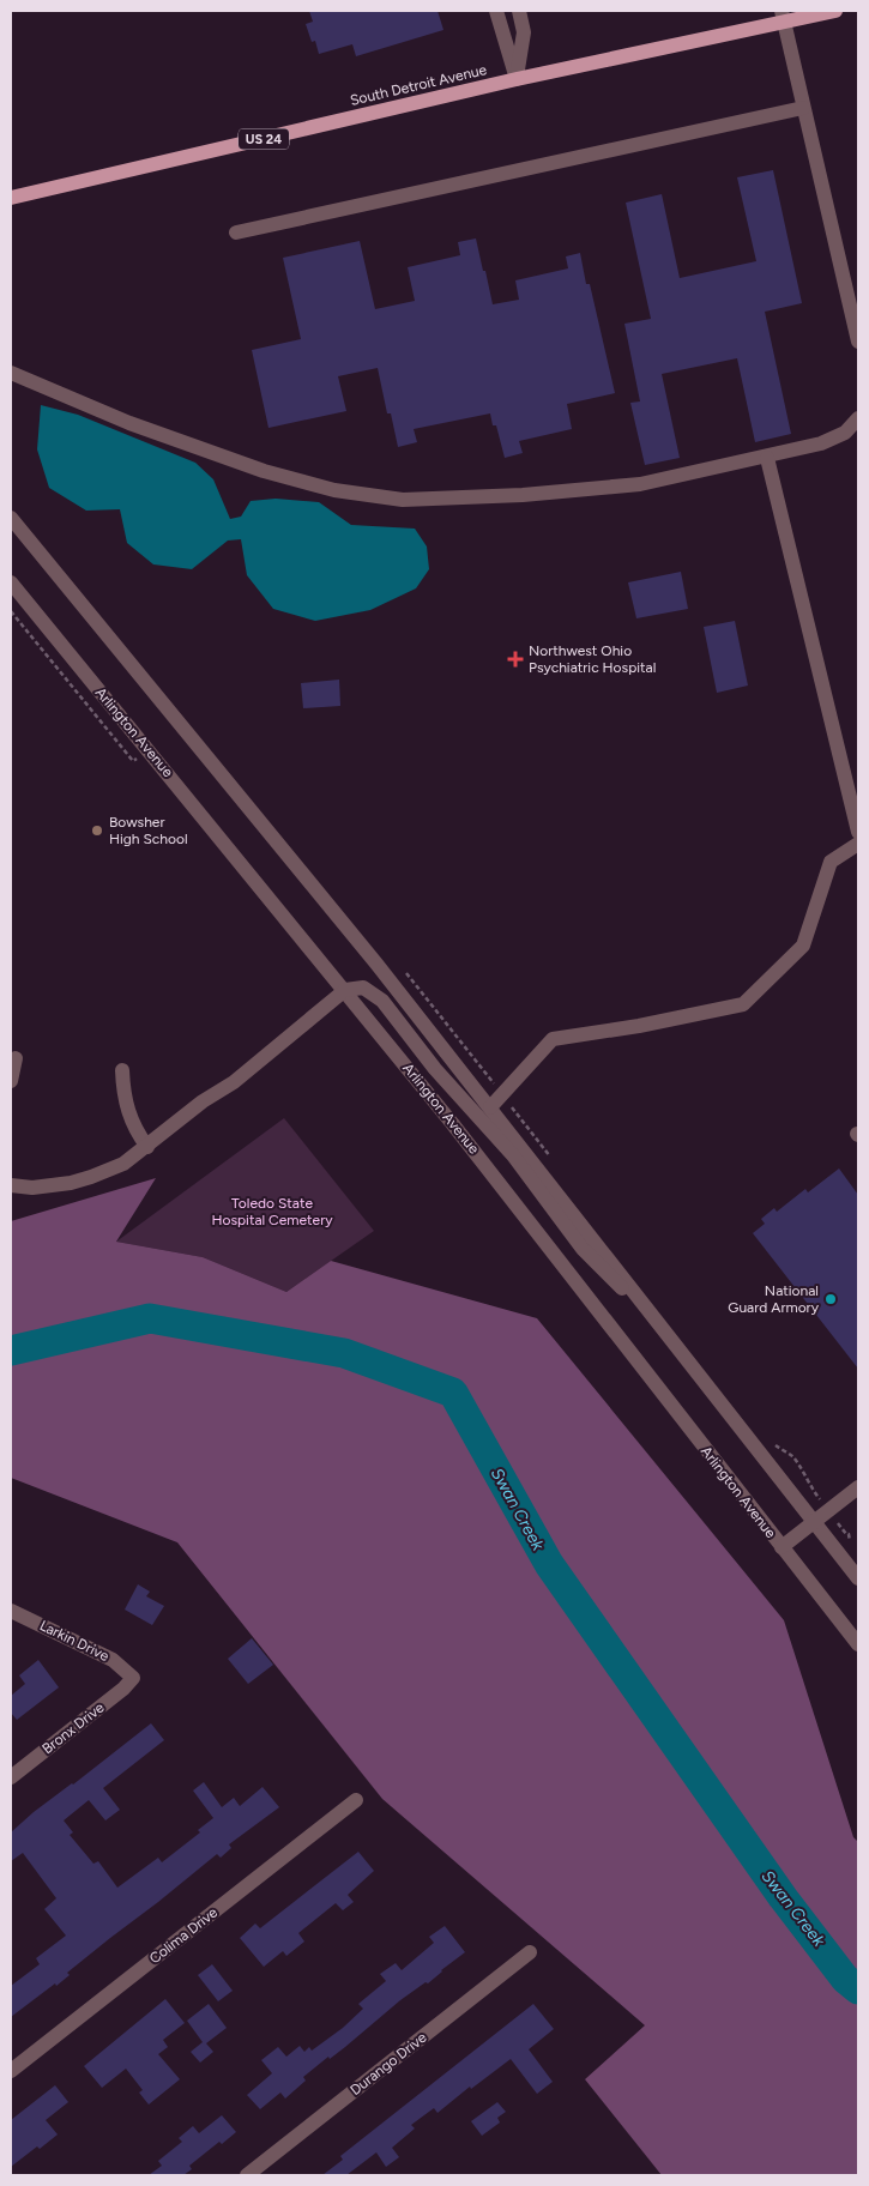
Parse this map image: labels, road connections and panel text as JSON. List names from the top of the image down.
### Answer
{
  "streets": {
    "main road": ["South Detroit Avenue", "US 24"],
    "street": [
      "Arlington Avenue",
      "Larkin Drive",
      "Bronx Drive",
      "Colima Drive",
      "Durango Drive"
    ]
  },
  "crossings": [
    ["Larkin Drive", "Bronx Drive"]
  ],
  "water": ["Swan Creek"],
  "parks": ["Toledo State Hospital Cemetery"],
  "places": {
    "health": ["Northwest Ohio Psychiatric Hospital"],
    "other": ["Bowsher High School", "National Guard Armory"]
  }
}
